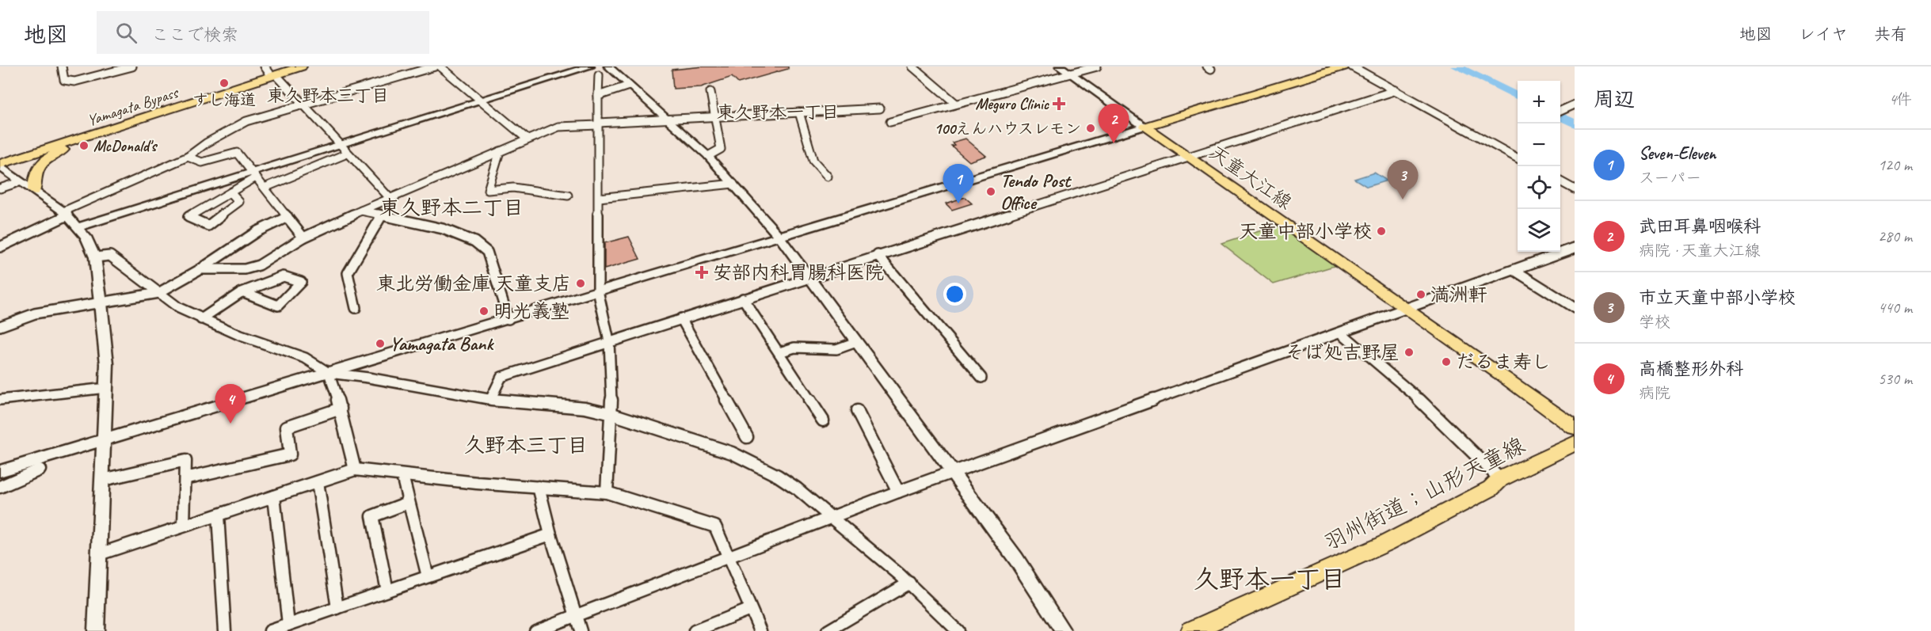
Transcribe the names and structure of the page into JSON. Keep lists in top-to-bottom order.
{
  "streets": {
    "main road": ["Yamagata Bypass", "天童大江線", "羽州街道；山形天童線"]
  },
  "districts": [
    "東久野本三丁目",
    "東久野本一丁目",
    "東久野本二丁目",
    "久野本三丁目",
    "久野本一丁目"
  ],
  "places": {
    "other": [
      "すし海道",
      "100えんハウスレモン",
      "McDonald's",
      "Tendo Post Office",
      "天童中部小学校",
      "東北労働金庫 天童支店",
      "満洲軒",
      "明光義塾",
      "Yamagata Bank",
      "そば処吉野屋",
      "だるま寿し"
    ],
    "health": ["Meguro Clinic", "安部内科胃腸科医院"]
  },
  "page": {
    "header": "地図",
    "search": "ここで検索",
    "nav": ["地図", "レイヤ", "共有"],
    "heading": ["周辺", "4件"],
    "map_buttons": ["+", "−"],
    "pins": [
      "2",
      "3",
      "1",
      "4"
    ],
    "list": [
      {
        "mark": "1",
        "name": "Seven-Eleven",
        "note": "スーパー",
        "value": "120 m"
      },
      {
        "mark": "2",
        "name": "武田耳鼻咽喉科",
        "note": "病院 · 天童大江線",
        "value": "280 m"
      },
      {
        "mark": "3",
        "name": "市立天童中部小学校",
        "note": "学校",
        "value": "440 m"
      },
      {
        "mark": "4",
        "name": "高橋整形外科",
        "note": "病院",
        "value": "530 m"
      }
    ]
  }
}
